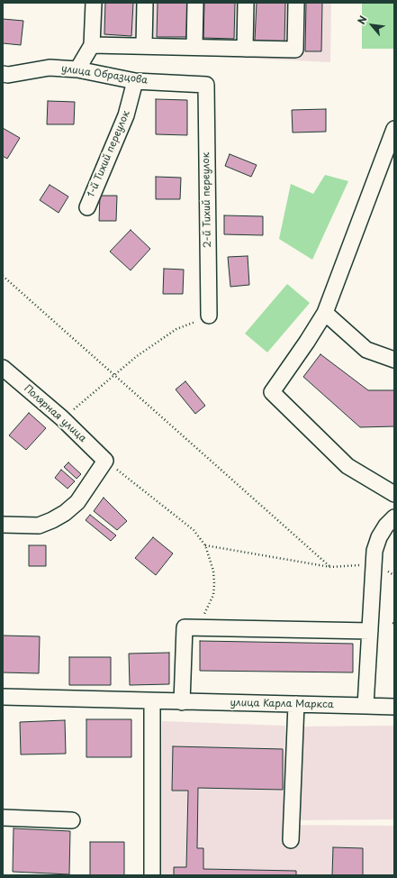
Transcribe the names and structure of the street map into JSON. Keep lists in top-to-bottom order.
{
  "streets": {
    "street": [
      "улица Образцова",
      "1-й Тихий переулок",
      "2-й Тихий переулок",
      "Полярная улица",
      "улица Карла Маркса"
    ]
  },
  "crossings": [
    ["улица Образцова", "1-й Тихий переулок"],
    ["улица Образцова", "2-й Тихий переулок"]
  ],
  "north": "top left"
}
